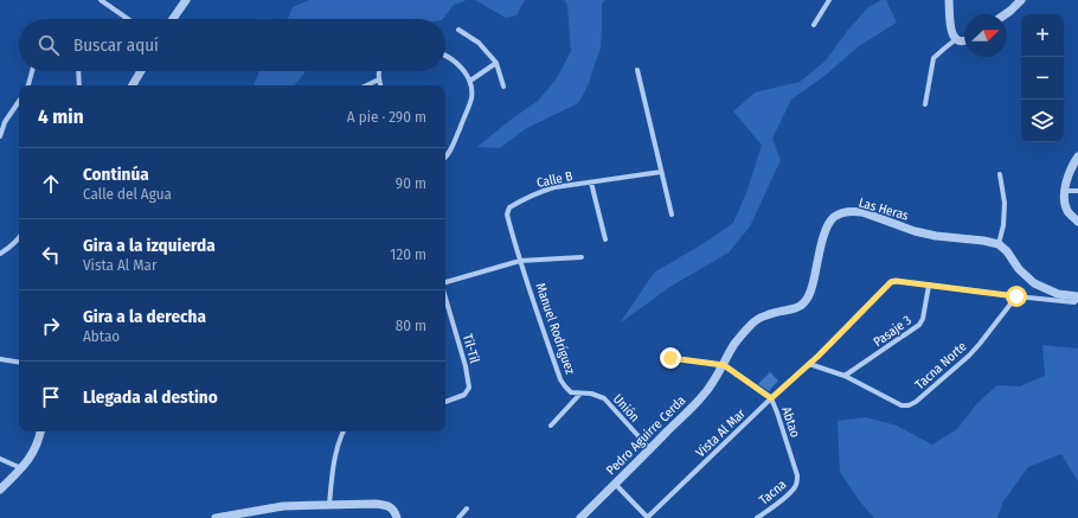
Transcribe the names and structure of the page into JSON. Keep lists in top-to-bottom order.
{
  "streets": {
    "street": [
      "Calle B",
      "Las Heras",
      "Manuel Rodríguez",
      "Pasaje 3",
      "Til-Til",
      "Tacna Norte",
      "Unión",
      "Abtao",
      "Vista Al Mar",
      "Pedro Aguirre Cerda",
      "Tacna"
    ]
  },
  "crossings": [
    ["Calle B", "Manuel Rodríguez"],
    ["Las Heras", "Abtao"],
    ["Las Heras", "Pedro Aguirre Cerda"],
    ["Manuel Rodríguez", "Unión"],
    ["Pasaje 3", "Tacna Norte"],
    ["Pasaje 3", "Vista Al Mar"],
    ["Tacna Norte", "Vista Al Mar"],
    ["Unión", "Pedro Aguirre Cerda"],
    ["Abtao", "Vista Al Mar"],
    ["Abtao", "Pedro Aguirre Cerda"],
    ["Abtao", "Tacna"]
  ],
  "north": "right",
  "page": {
    "map_buttons": ["+", "−"],
    "search": "Buscar aquí",
    "heading": ["4 min", "A pie · 290 m"],
    "list": [
      ["Continúa", "Calle del Agua", "90 m"],
      ["Gira a la izquierda", "Vista Al Mar", "120 m"],
      ["Gira a la derecha", "Abtao", "80 m"],
      "Llegada al destino"
    ]
  }
}
